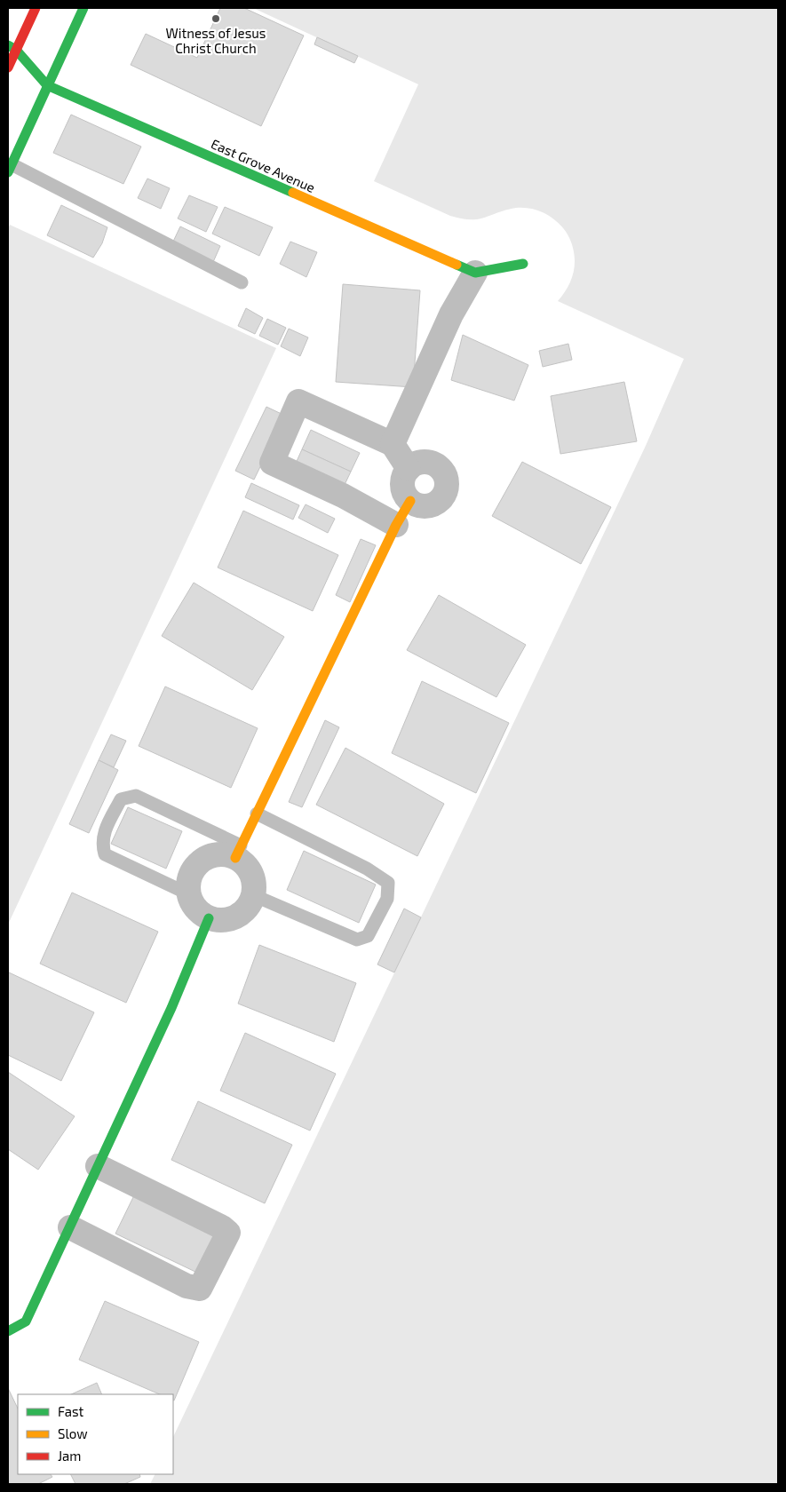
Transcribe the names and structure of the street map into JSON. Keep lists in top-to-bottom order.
{
  "streets": {
    "street": ["East Grove Avenue"]
  },
  "places": ["Witness of Jesus Christ Church"],
  "legend": ["Fast", "Slow", "Jam"]
}
